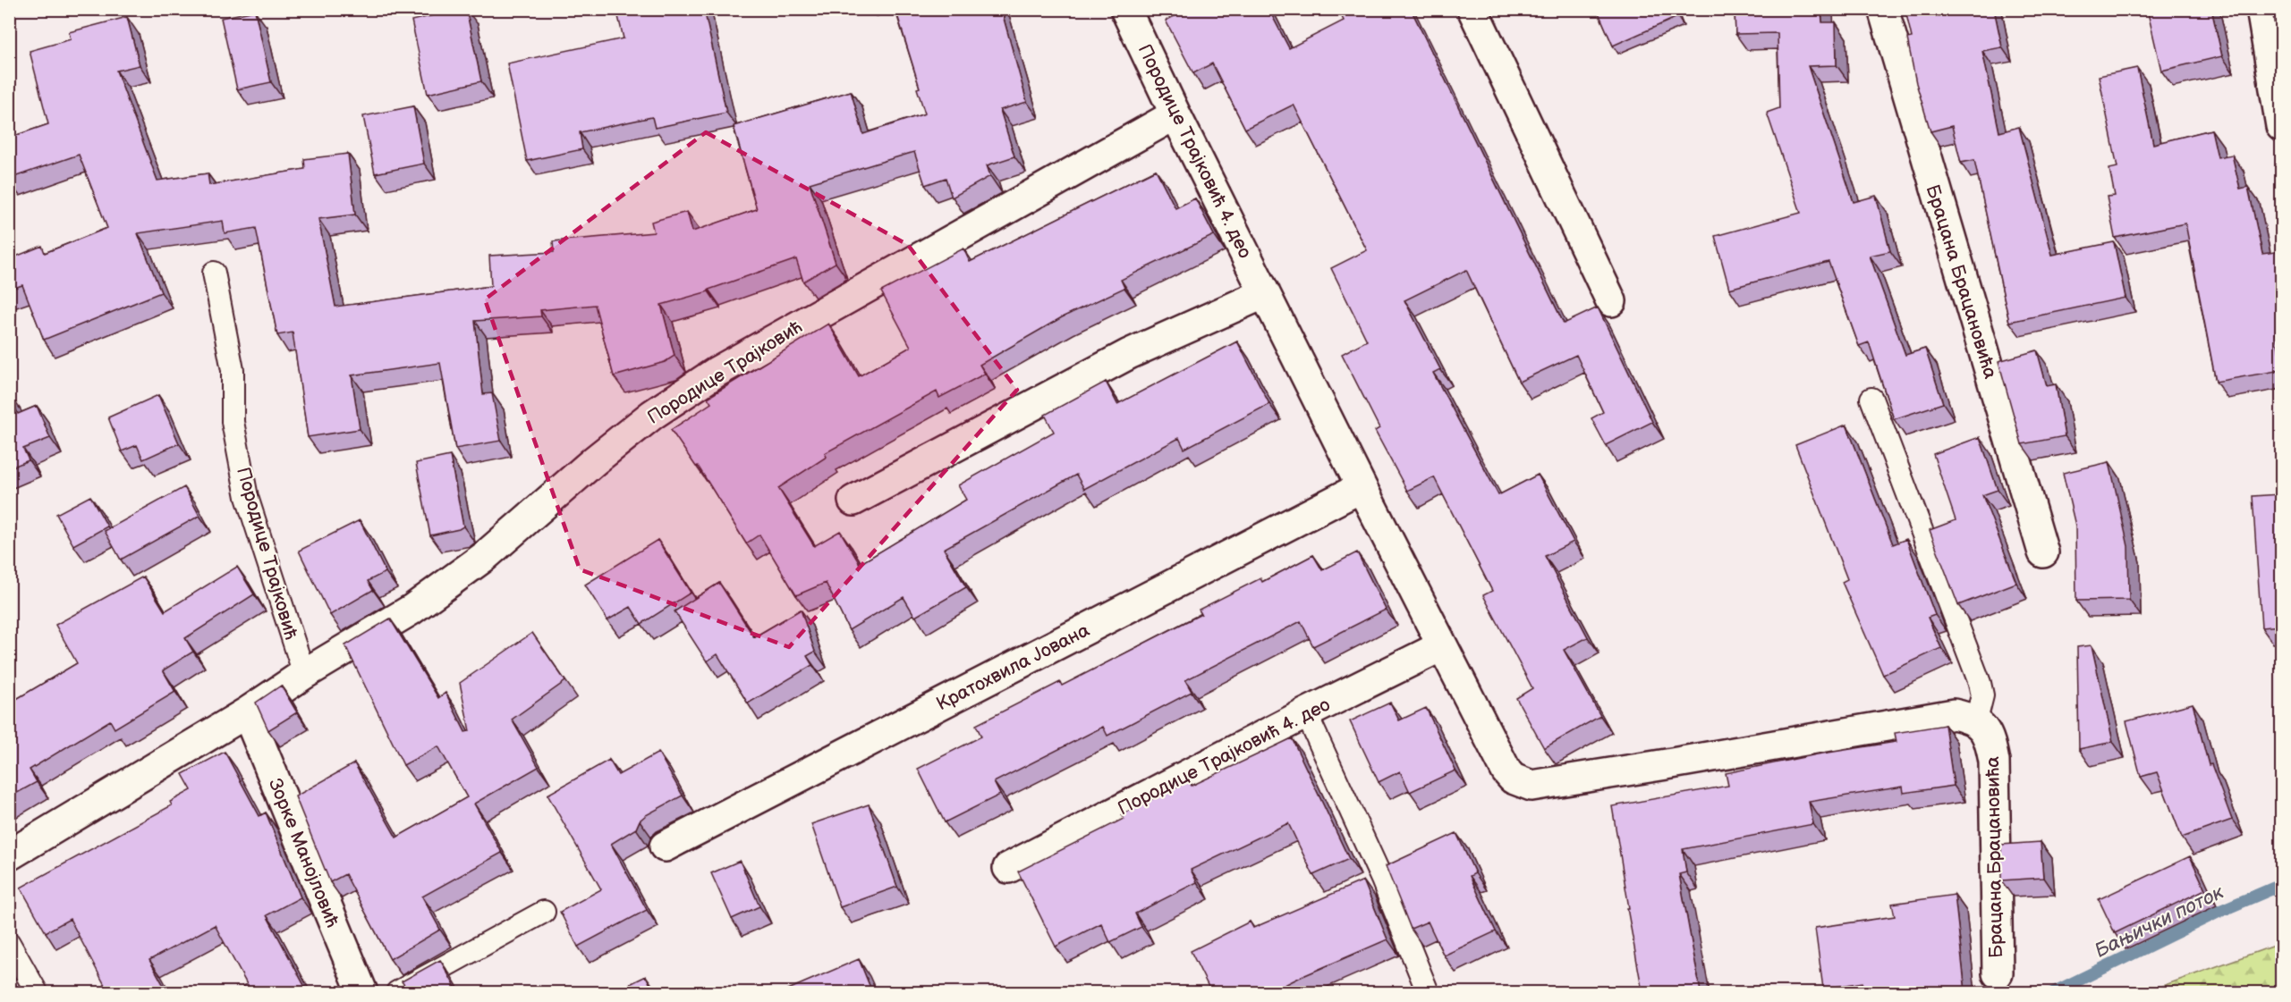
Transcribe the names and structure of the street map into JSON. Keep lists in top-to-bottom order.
{
  "streets": {
    "street": [
      "Породице Трајковић 4. део",
      "Брацана Брацановића",
      "Породице Трајковић",
      "Кратохвила Јована",
      "Зорке Манојловић"
    ]
  },
  "crossings": [
    ["Породице Трајковић 4. део", "Брацана Брацановића"],
    ["Породице Трајковић 4. део", "Породице Трајковић"],
    ["Породице Трајковић 4. део", "Кратохвила Јована"],
    ["Породице Трајковић", "Зорке Манојловић"]
  ],
  "water": ["Бањички поток"]
}
